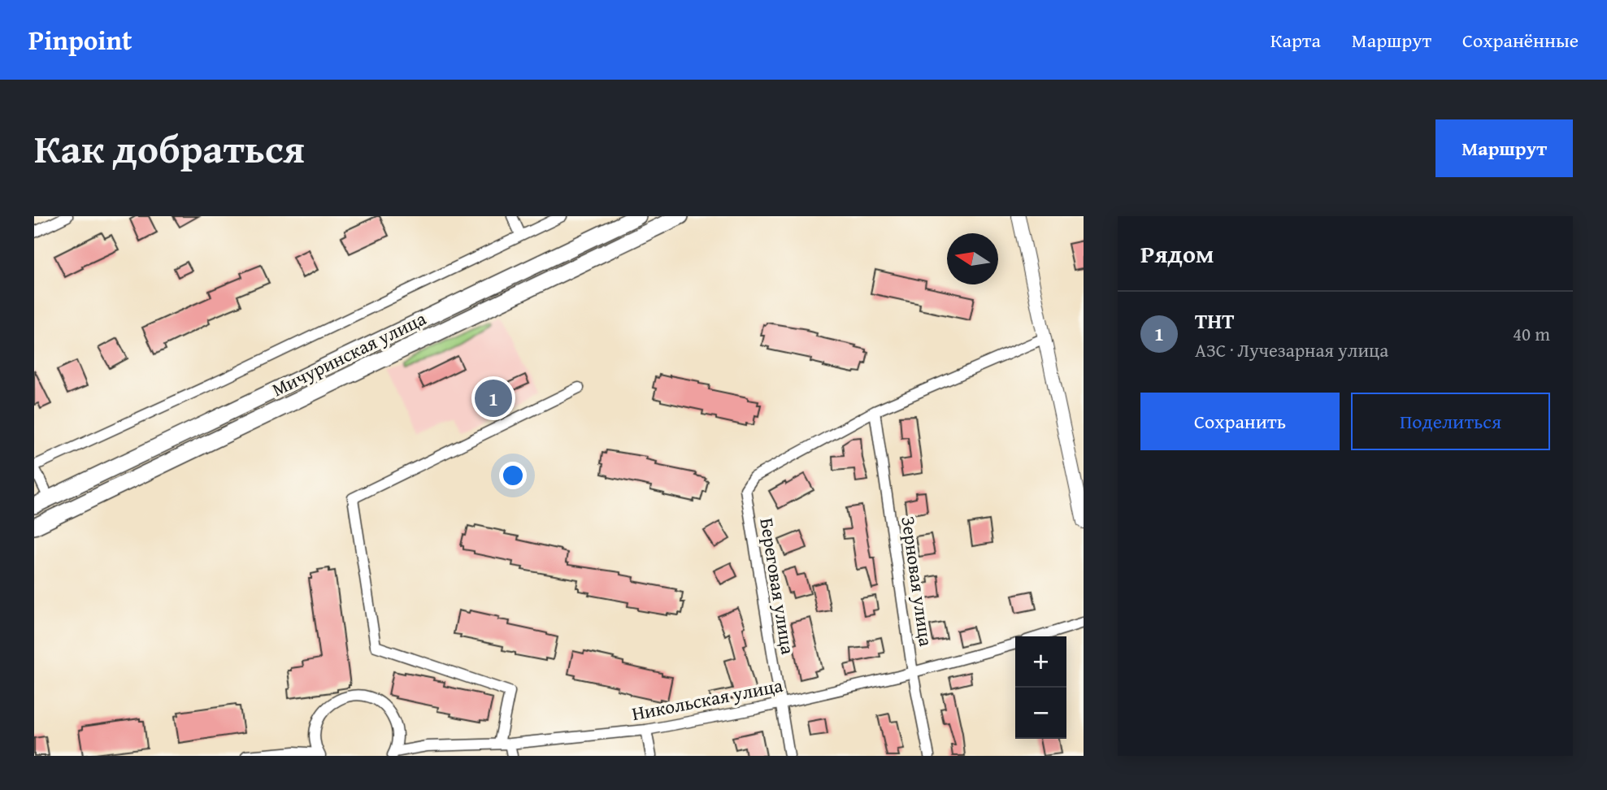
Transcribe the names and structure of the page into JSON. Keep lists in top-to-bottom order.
{
  "streets": {
    "main road": ["Мичуринская улица"],
    "street": ["Зерновая улица", "Береговая улица", "Никольская улица"]
  },
  "crossings": [
    ["Зерновая улица", "Береговая улица"],
    ["Зерновая улица", "Никольская улица"],
    ["Береговая улица", "Никольская улица"]
  ],
  "north": "left",
  "page": {
    "header": "Pinpoint",
    "nav": ["Карта", "Маршрут", "Сохранённые"],
    "title": "Как добраться",
    "buttons": [
      "Маршрут",
      ["Сохранить", "Поделиться"]
    ],
    "heading": "Рядом",
    "list": [
      {
        "mark": "1",
        "name": "ТНТ",
        "note": "АЗС · Лучезарная улица",
        "value": "40 m"
      }
    ],
    "pins": "1",
    "map_buttons": ["+", "−"]
  }
}
